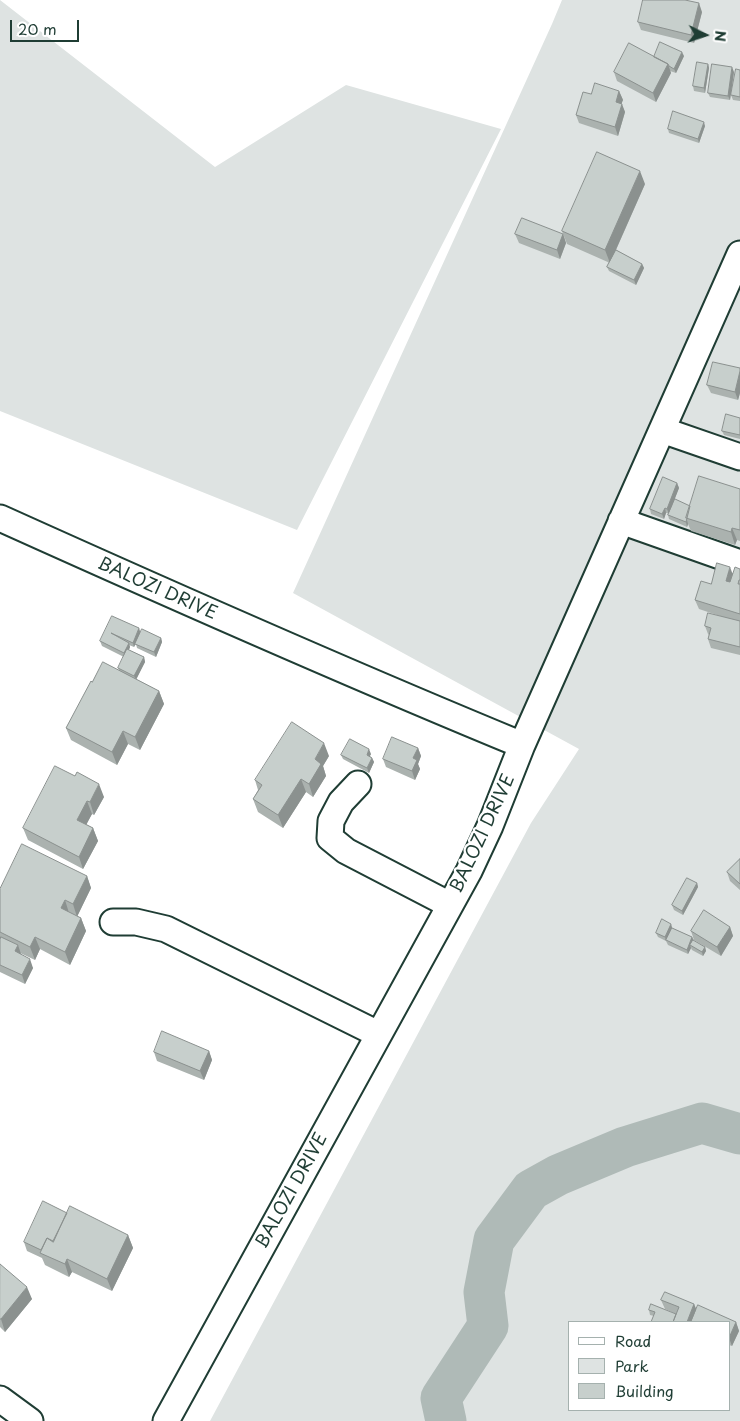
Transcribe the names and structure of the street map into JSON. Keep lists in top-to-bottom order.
{
  "streets": {
    "street": ["BALOZI DRIVE"]
  },
  "legend": ["Road", "Park", "Building"],
  "scale_bar": "20 m",
  "north": "right"
}
